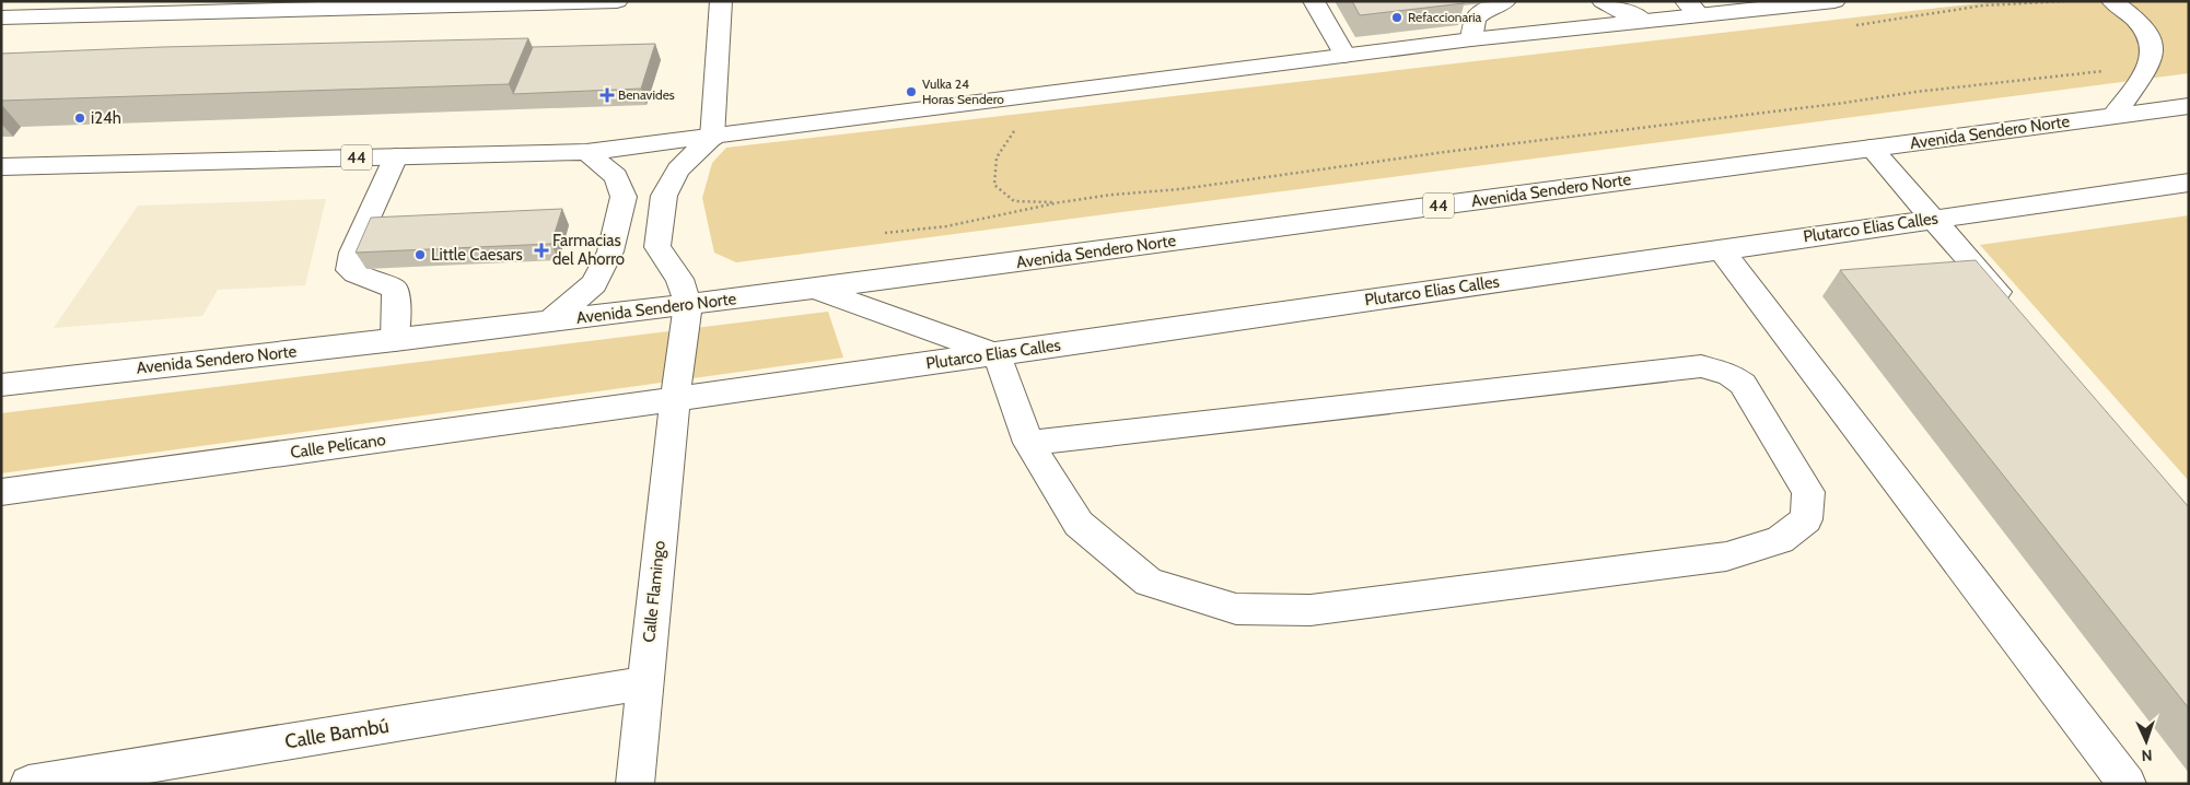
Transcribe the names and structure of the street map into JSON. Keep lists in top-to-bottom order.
{
  "streets": {
    "main road": [
      "Avenida Sendero Norte",
      "44",
      "Plutarco Elias Calles",
      "Calle Pelícano",
      "Calle Flamingo",
      "Calle Bambú"
    ]
  },
  "crossings": [
    ["Avenida Sendero Norte", "Calle Flamingo"],
    ["Plutarco Elias Calles", "Calle Pelícano"],
    ["Plutarco Elias Calles", "Calle Flamingo"],
    ["Calle Pelícano", "Calle Flamingo"],
    ["Calle Flamingo", "Calle Bambú"]
  ],
  "places": {
    "other": [
      "Refaccionaria",
      "Vulka 24 Horas Sendero",
      "i24h",
      "Little Caesars"
    ],
    "health": ["Benavides", "Farmacias del Ahorro"]
  },
  "north": "bottom"
}
